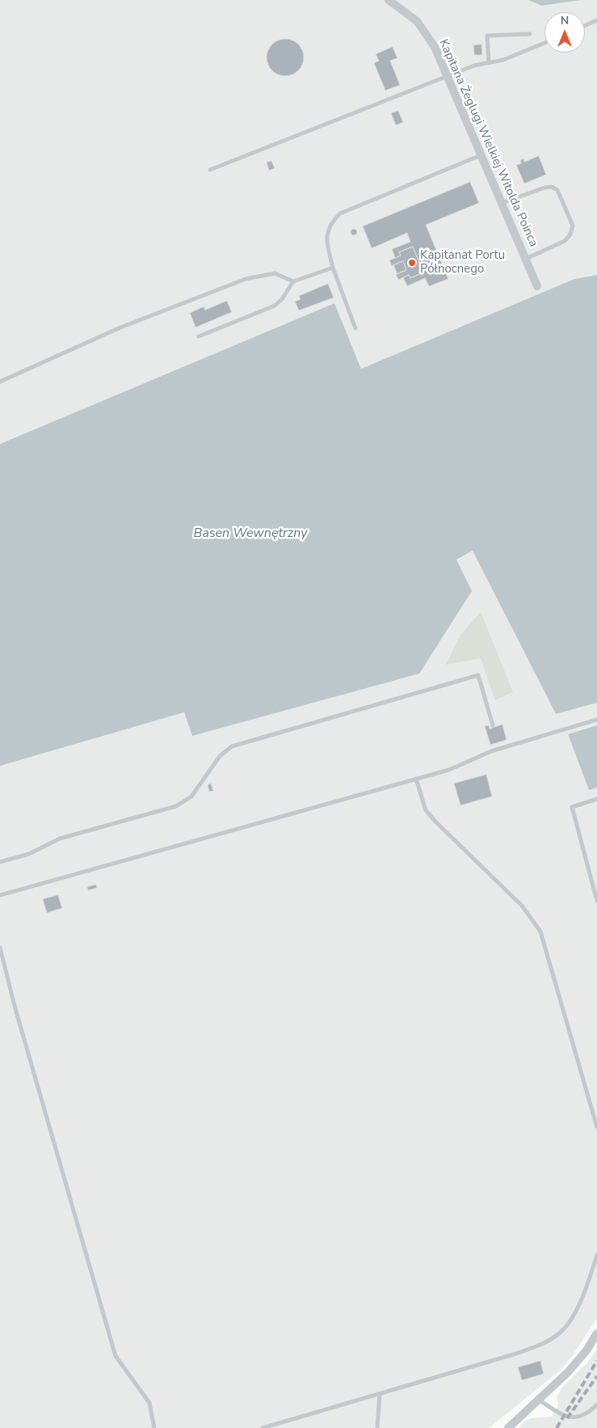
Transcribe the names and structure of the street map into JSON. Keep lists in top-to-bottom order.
{
  "streets": {
    "street": ["Kapitana Żeglugi Wielkiej Witolda Poinca"]
  },
  "water": ["Basen Wewnętrzny"],
  "places": ["Kapitanat Portu Północnego"],
  "north": "top"
}
